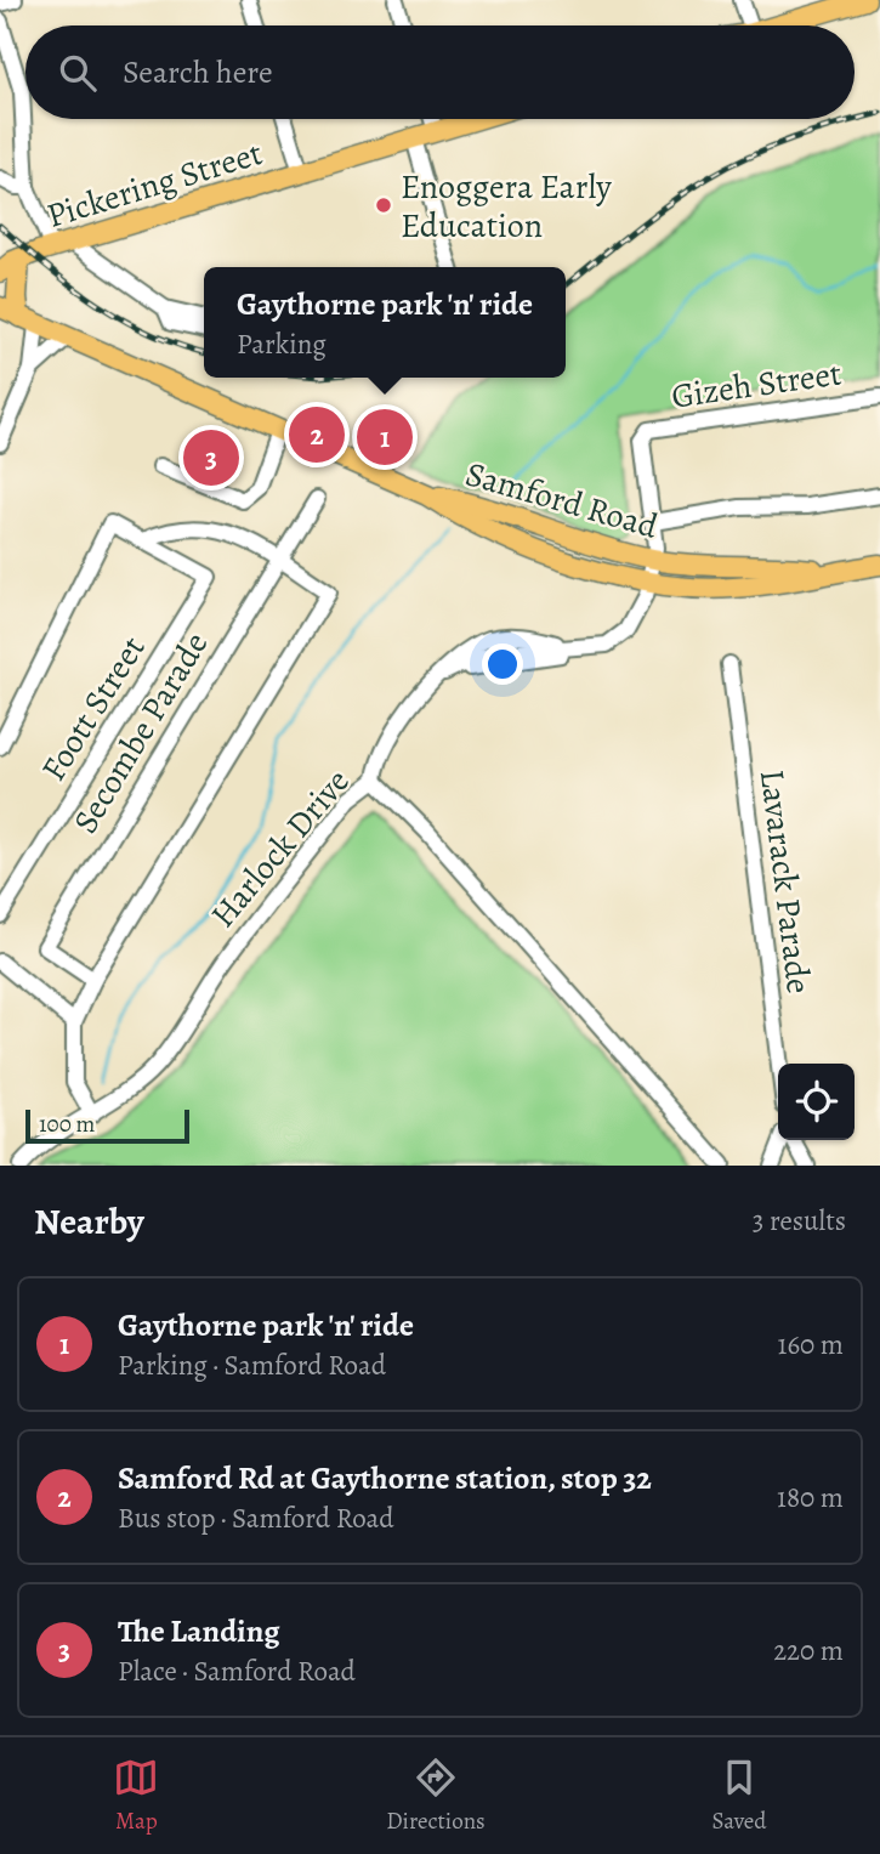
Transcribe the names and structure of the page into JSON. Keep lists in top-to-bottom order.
{
  "streets": {
    "main road": ["Pickering Street", "Samford Road"],
    "street": [
      "Gizeh Street",
      "Foott Street",
      "Secombe Parade",
      "Harlock Drive",
      "Lavarack Parade"
    ]
  },
  "places": ["Enoggera Early Education"],
  "scale_bar": "100 m",
  "page": {
    "search": "Search here",
    "popup": ["Gaythorne park 'n' ride", "Parking"],
    "pins": ["2", "1", "3"],
    "scale": "100 m",
    "heading": ["Nearby", "3 results"],
    "list": [
      {
        "mark": "1",
        "name": "Gaythorne park 'n' ride",
        "note": "Parking · Samford Road",
        "value": "160 m"
      },
      {
        "mark": "2",
        "name": "Samford Rd at Gaythorne station, stop 32",
        "note": "Bus stop · Samford Road",
        "value": "180 m"
      },
      {
        "mark": "3",
        "name": "The Landing",
        "note": "Place · Samford Road",
        "value": "220 m"
      }
    ],
    "nav": ["Map", "Directions", "Saved"]
  }
}
